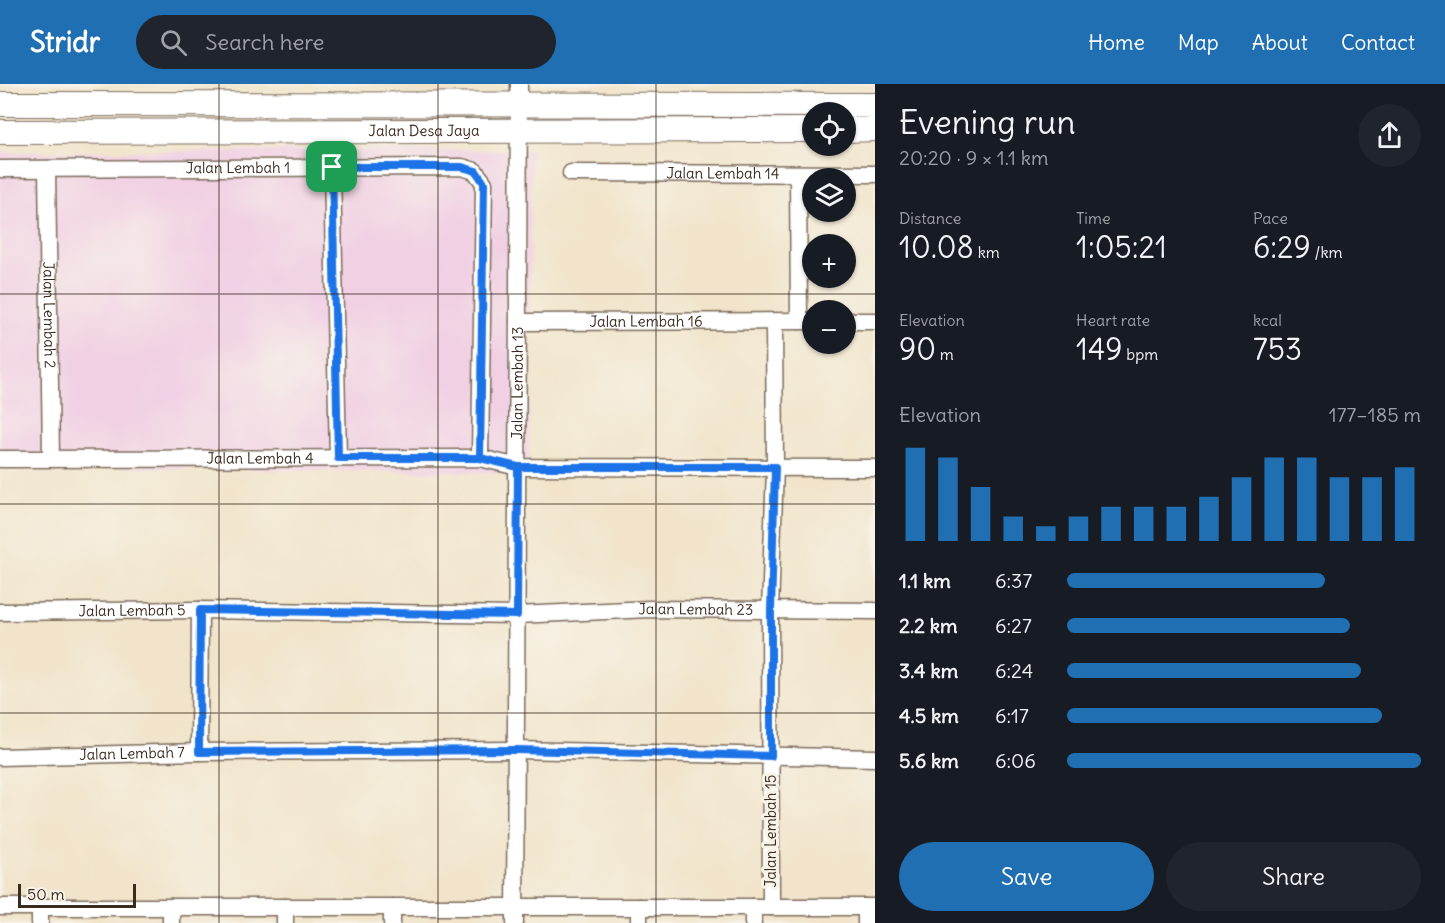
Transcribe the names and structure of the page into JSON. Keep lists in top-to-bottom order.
{
  "streets": {
    "main road": ["Jalan Desa Jaya"],
    "street": [
      "Jalan Lembah 1",
      "Jalan Lembah 14",
      "Jalan Lembah 2",
      "Jalan Lembah 16",
      "Jalan Lembah 13",
      "Jalan Lembah 4",
      "Jalan Lembah 23",
      "Jalan Lembah 5",
      "Jalan Lembah 7",
      "Jalan Lembah 15"
    ]
  },
  "crossings": [
    ["Jalan Desa Jaya", "Jalan Lembah 13"],
    ["Jalan Lembah 1", "Jalan Lembah 2"],
    ["Jalan Lembah 1", "Jalan Lembah 4"],
    ["Jalan Lembah 2", "Jalan Lembah 4"],
    ["Jalan Lembah 16", "Jalan Lembah 13"],
    ["Jalan Lembah 16", "Jalan Lembah 15"],
    ["Jalan Lembah 13", "Jalan Lembah 4"],
    ["Jalan Lembah 13", "Jalan Lembah 23"],
    ["Jalan Lembah 13", "Jalan Lembah 5"],
    ["Jalan Lembah 13", "Jalan Lembah 7"],
    ["Jalan Lembah 4", "Jalan Lembah 15"],
    ["Jalan Lembah 23", "Jalan Lembah 5"],
    ["Jalan Lembah 23", "Jalan Lembah 15"],
    ["Jalan Lembah 7", "Jalan Lembah 15"]
  ],
  "scale_bar": "50 m",
  "page": {
    "header": "Stridr",
    "search": "Search here",
    "nav": [
      "Home",
      "Map",
      "About",
      "Contact"
    ],
    "heading": ["Evening run", "20:20 · 9 × 1.1 km"],
    "map_buttons": ["+", "−"],
    "stats": [
      ["Distance", "10.08 km"],
      ["Time", "1:05:21"],
      ["Pace", "6:29 /km"],
      ["Elevation", "90 m"],
      ["Heart rate", "149 bpm"],
      ["kcal", "753"]
    ],
    "chart": ["Elevation", "177–185 m"],
    "list": [
      {
        "name": "1.1 km",
        "note": "6:37"
      },
      {
        "name": "2.2 km",
        "note": "6:27"
      },
      {
        "name": "3.4 km",
        "note": "6:24"
      },
      {
        "name": "4.5 km",
        "note": "6:17"
      },
      {
        "name": "5.6 km",
        "note": "6:06"
      }
    ],
    "buttons": ["Save", "Share"],
    "scale": "50 m"
  }
}
